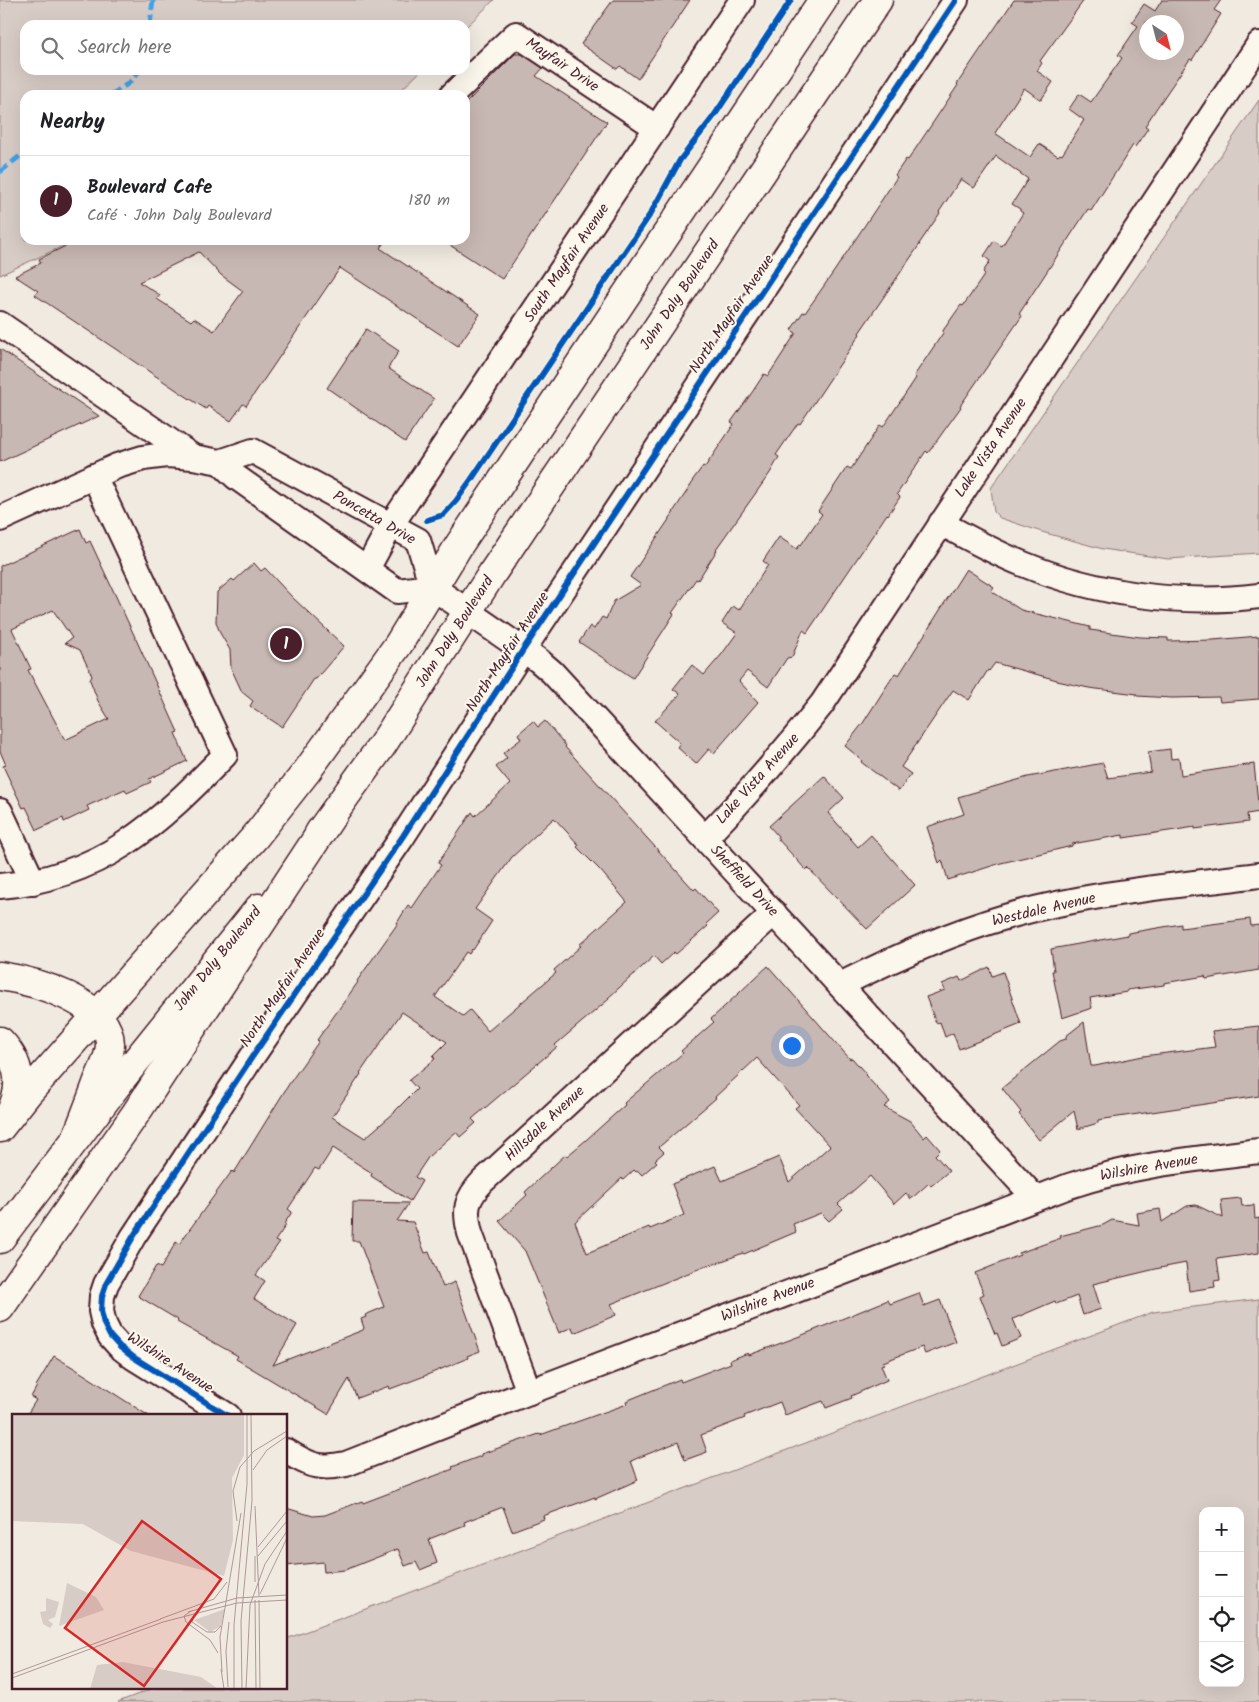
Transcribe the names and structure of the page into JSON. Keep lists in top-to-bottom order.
{
  "streets": {
    "main road": ["John Daly Boulevard"],
    "street": [
      "Mayfair Drive",
      "South Mayfair Avenue",
      "North Mayfair Avenue",
      "Lake Vista Avenue",
      "Poncetta Drive",
      "Sheffield Drive",
      "Westdale Avenue",
      "Hillsdale Avenue",
      "Wilshire Avenue"
    ]
  },
  "crossings": [
    ["Mayfair Drive", "South Mayfair Avenue"],
    ["South Mayfair Avenue", "Poncetta Drive"],
    ["John Daly Boulevard", "Sheffield Drive"],
    ["North Mayfair Avenue", "Sheffield Drive"],
    ["North Mayfair Avenue", "Wilshire Avenue"],
    ["Lake Vista Avenue", "Sheffield Drive"],
    ["Poncetta Drive", "Sheffield Drive"],
    ["Sheffield Drive", "Westdale Avenue"],
    ["Sheffield Drive", "Hillsdale Avenue"],
    ["Sheffield Drive", "Wilshire Avenue"],
    ["Hillsdale Avenue", "Wilshire Avenue"]
  ],
  "north": "bottom right",
  "page": {
    "search": "Search here",
    "heading": "Nearby",
    "list": [
      {
        "mark": "1",
        "name": "Boulevard Cafe",
        "note": "Café · John Daly Boulevard",
        "value": "180 m"
      }
    ],
    "pins": "1",
    "map_buttons": ["+", "−"]
  }
}
